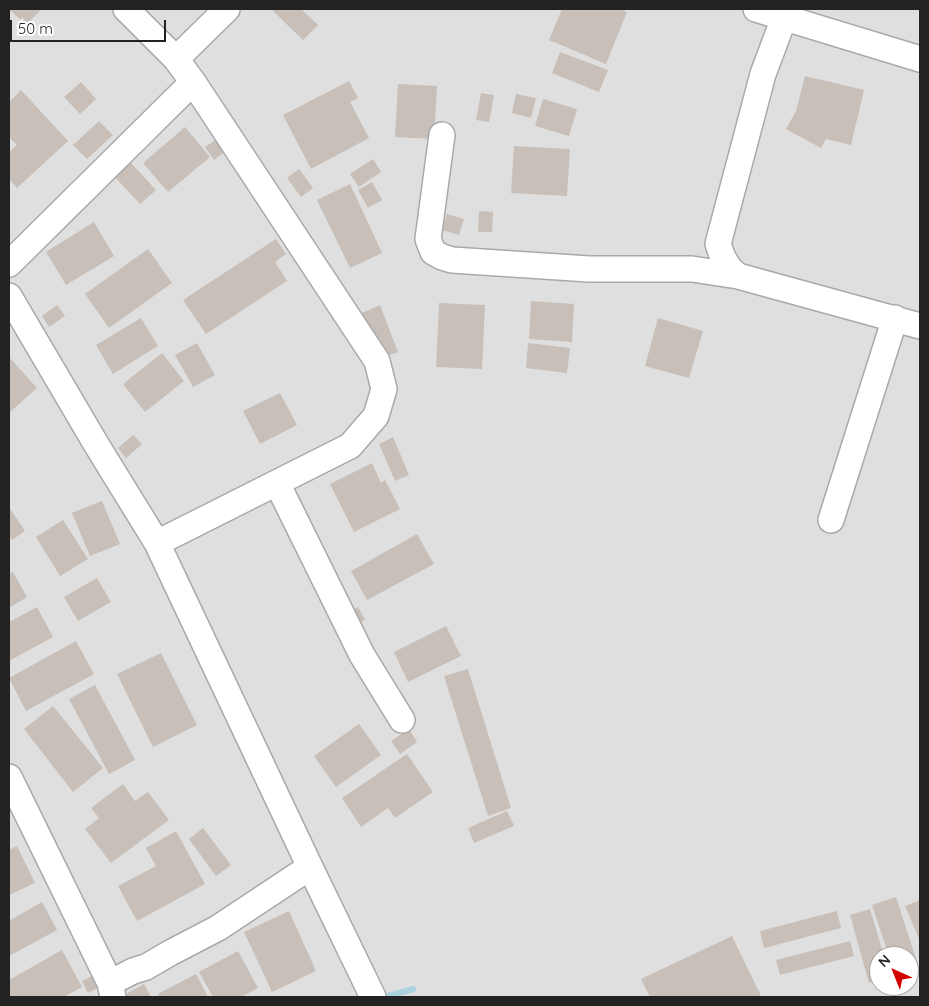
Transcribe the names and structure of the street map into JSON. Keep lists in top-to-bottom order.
{
  "scale_bar": "50 m",
  "north": "top left"
}
